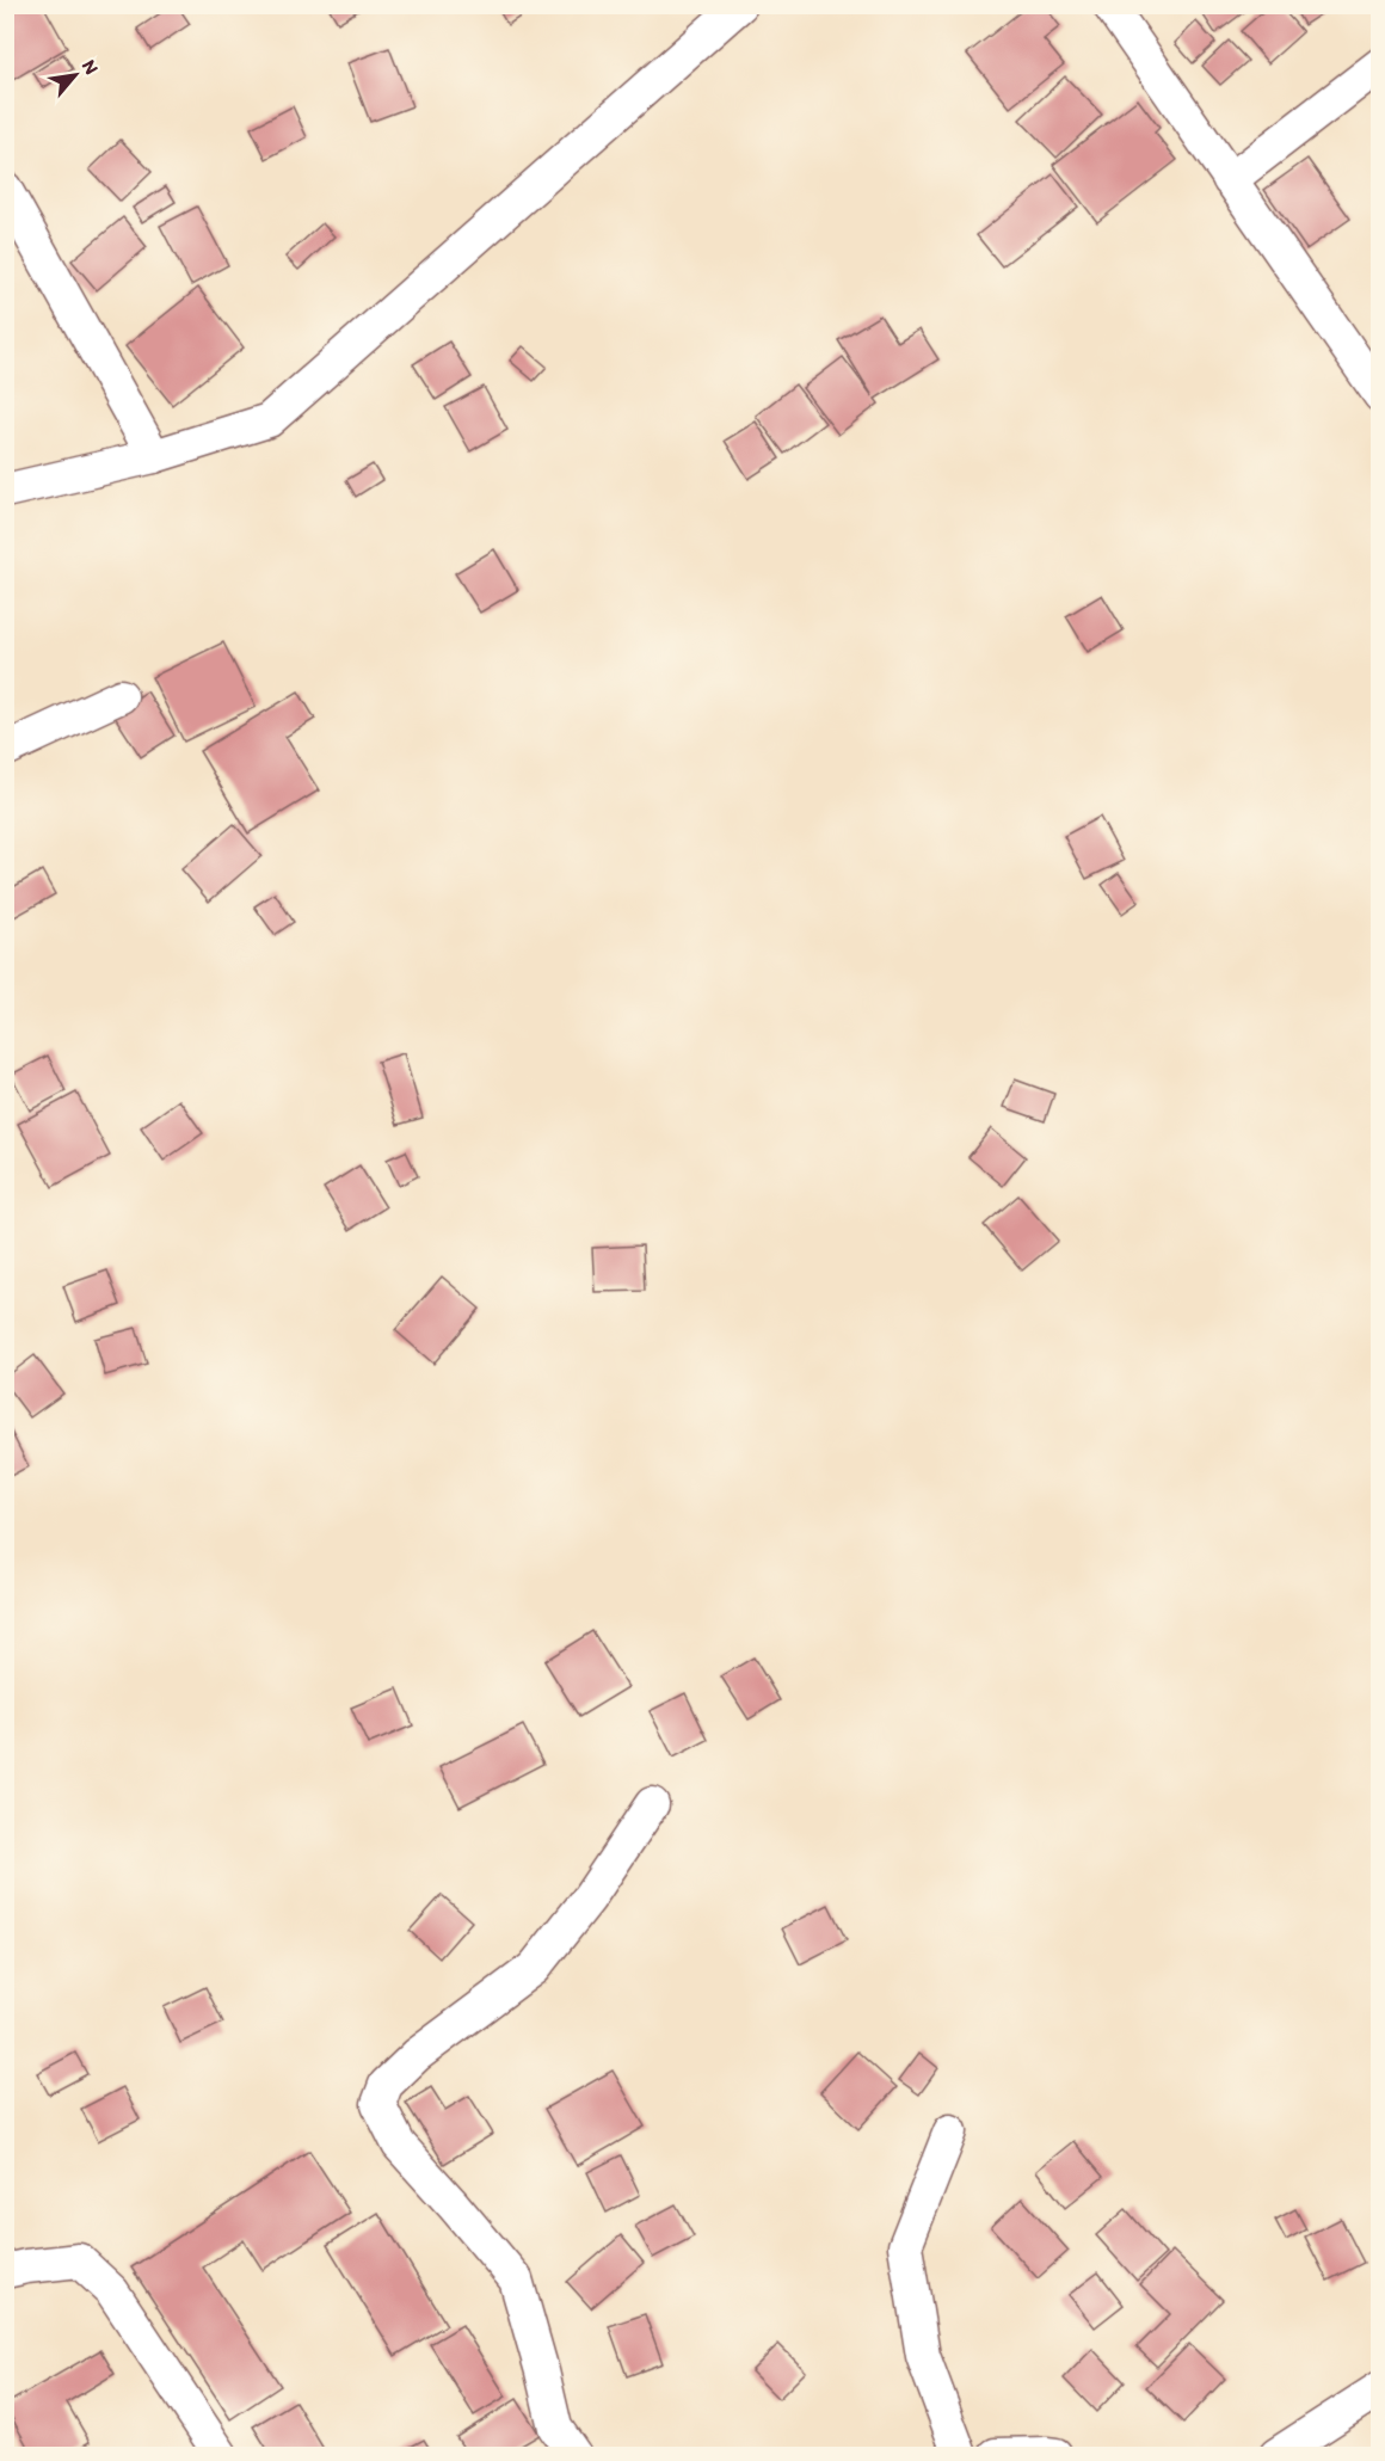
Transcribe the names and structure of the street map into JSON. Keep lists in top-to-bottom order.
{
  "north": "top right"
}
